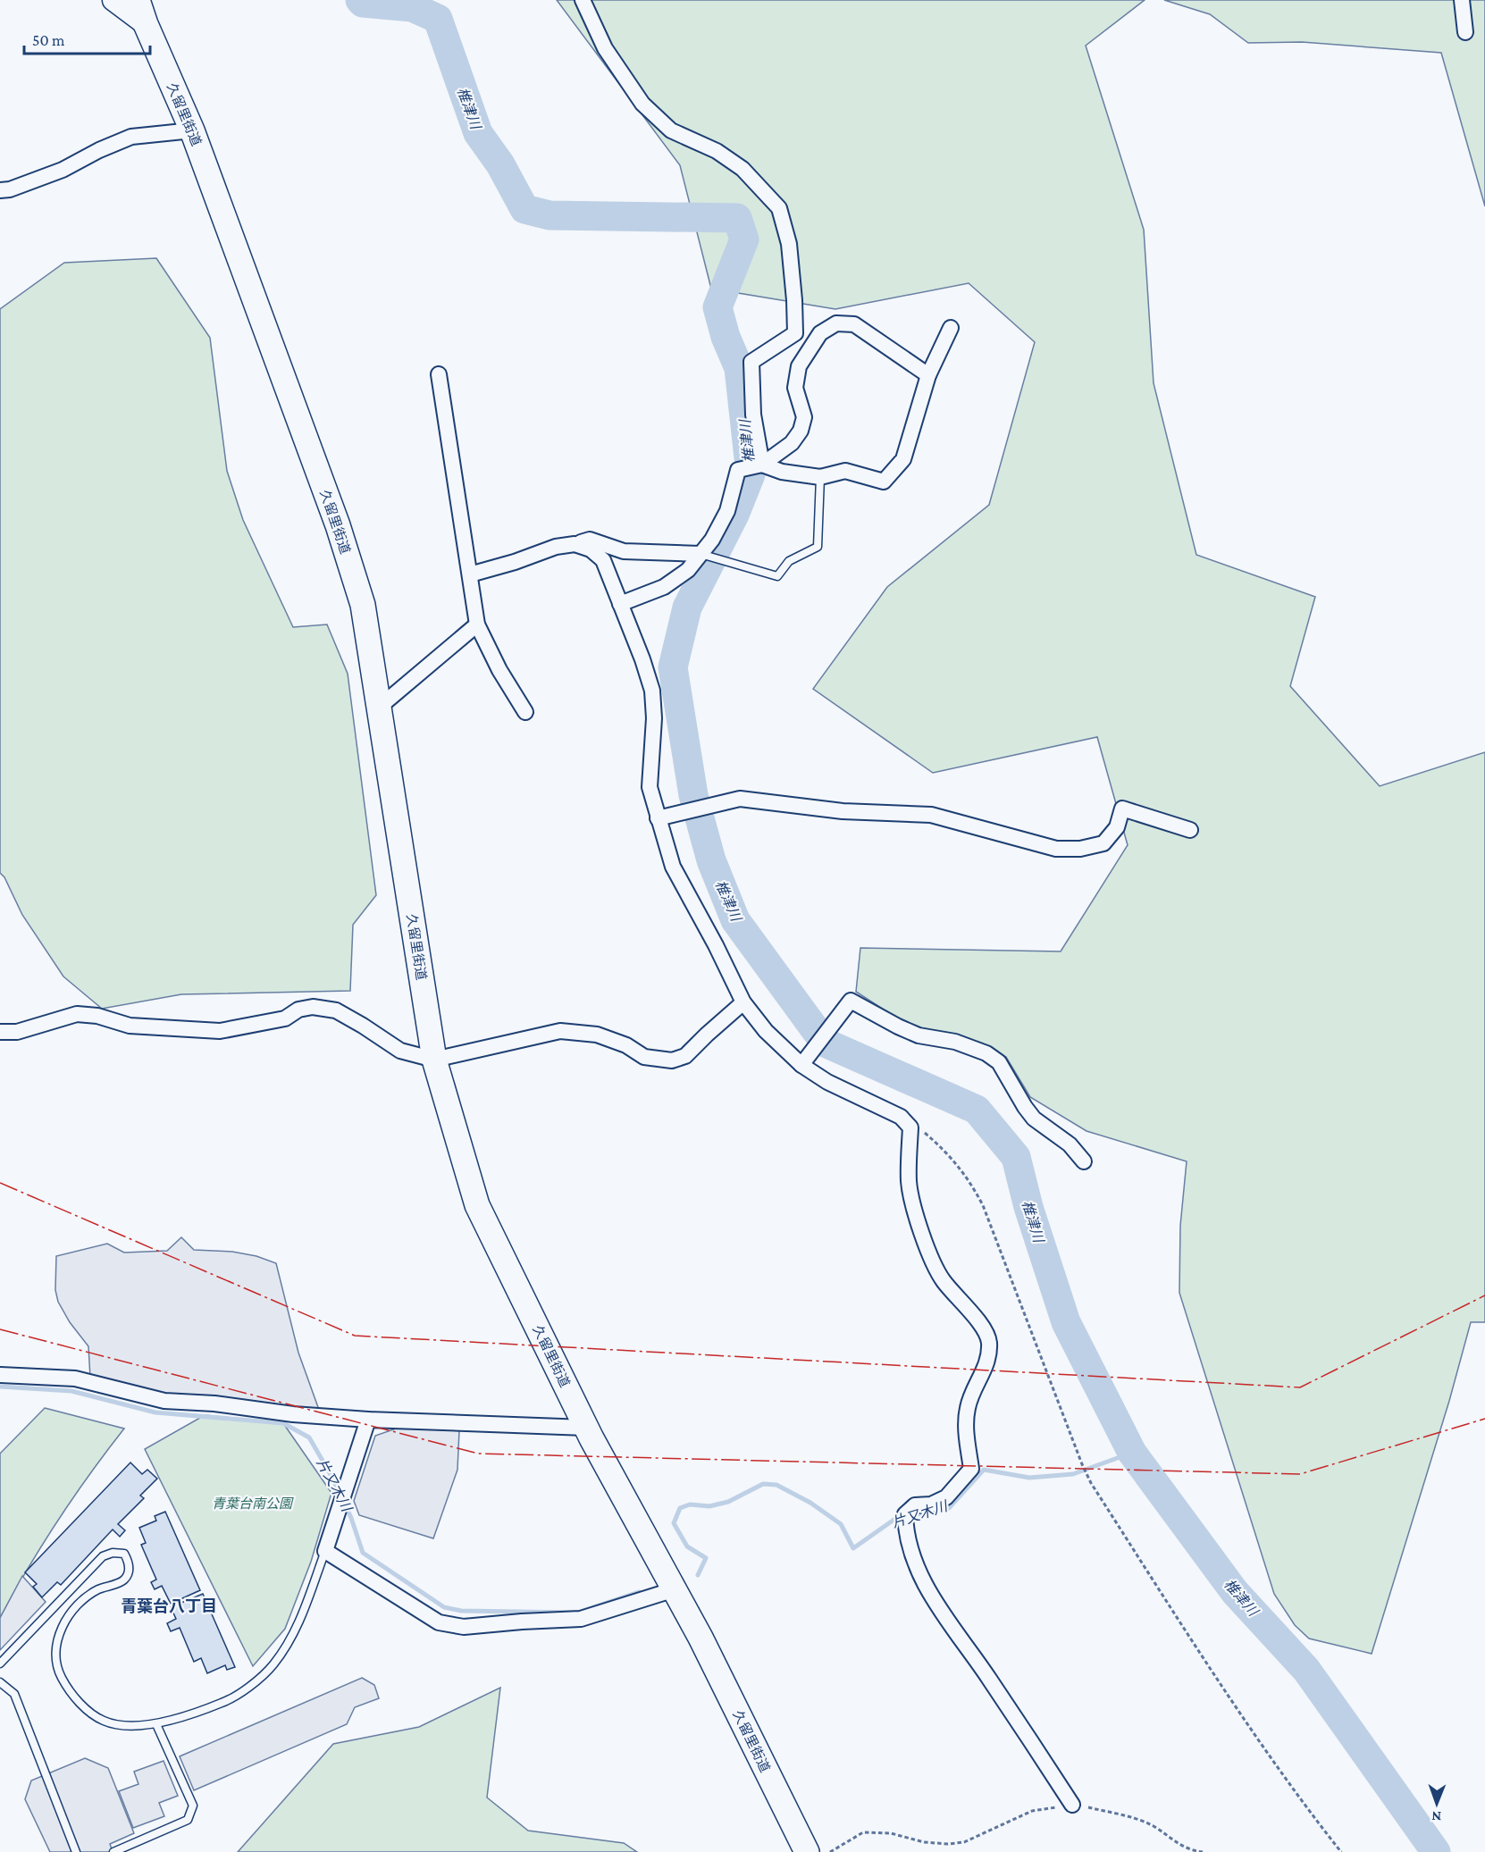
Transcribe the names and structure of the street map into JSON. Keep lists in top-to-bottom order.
{
  "streets": {
    "main road": ["久留里街道"]
  },
  "districts": ["青葉台八丁目"],
  "water": ["椎津川", "片又木川"],
  "parks": ["青葉台南公園"],
  "scale_bar": "50 m",
  "north": "bottom"
}
